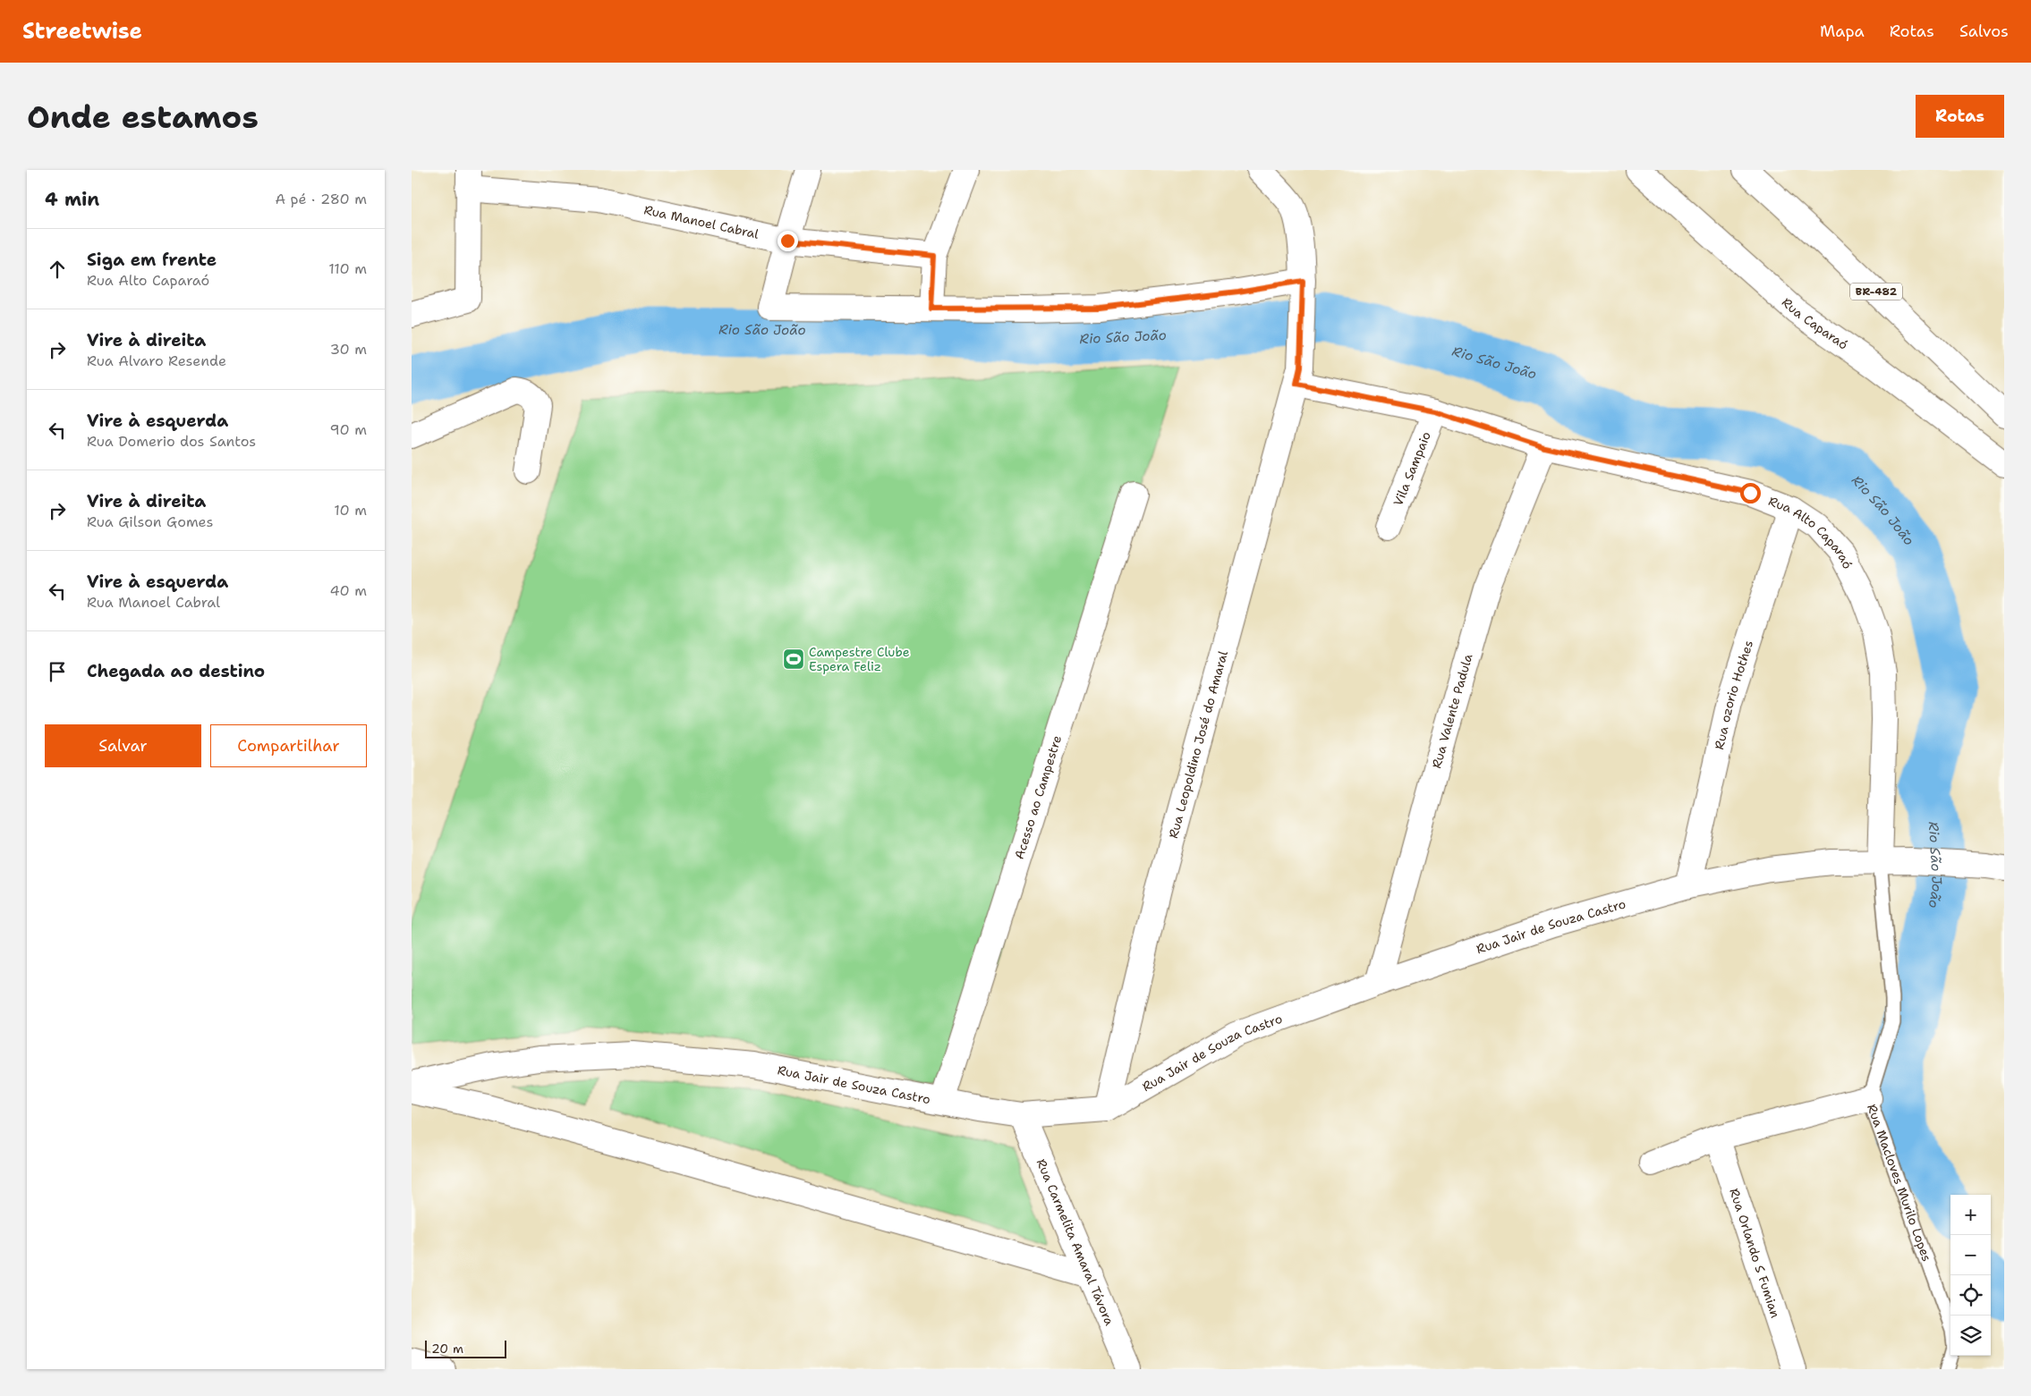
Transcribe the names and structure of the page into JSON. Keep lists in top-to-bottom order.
{
  "streets": {
    "main road": [
      "Rua Manoel Cabral",
      "BR-482",
      "Rua Caparaó",
      "Vila Sampaio",
      "Rua Alto Caparaó",
      "Rua ozorio Hothes",
      "Rua Valente Padula",
      "Rua Leopoldino José do Amaral",
      "Acesso ao Campestre",
      "Rua Jair de Souza Castro",
      "Rua Carmelita Amaral Távora",
      "Rua Orlando S Fumian"
    ],
    "lane": ["Rua Macloves Murilo Lopes"]
  },
  "crossings": [
    ["Vila Sampaio", "Rua Alto Caparaó"],
    ["Rua Alto Caparaó", "Rua ozorio Hothes"],
    ["Rua Alto Caparaó", "Rua Valente Padula"],
    ["Rua Alto Caparaó", "Rua Leopoldino José do Amaral"],
    ["Rua Alto Caparaó", "Rua Jair de Souza Castro"],
    ["Rua Alto Caparaó", "Rua Macloves Murilo Lopes"],
    ["Rua ozorio Hothes", "Rua Jair de Souza Castro"],
    ["Rua Valente Padula", "Rua Jair de Souza Castro"],
    ["Rua Leopoldino José do Amaral", "Rua Jair de Souza Castro"],
    ["Acesso ao Campestre", "Rua Jair de Souza Castro"],
    ["Rua Jair de Souza Castro", "Rua Macloves Murilo Lopes"],
    ["Rua Jair de Souza Castro", "Rua Carmelita Amaral Távora"]
  ],
  "water": ["Rio São João"],
  "places": {
    "sports": ["Campestre Clube Espera Feliz"]
  },
  "scale_bar": "20 m",
  "page": {
    "header": "Streetwise",
    "nav": ["Mapa", "Rotas", "Salvos"],
    "buttons": [
      "Rotas",
      ["Salvar", "Compartilhar"]
    ],
    "title": "Onde estamos",
    "heading": ["4 min", "A pé · 280 m"],
    "list": [
      ["Siga em frente", "Rua Alto Caparaó", "110 m"],
      ["Vire à direita", "Rua Alvaro Resende", "30 m"],
      ["Vire à esquerda", "Rua Domerio dos Santos", "90 m"],
      ["Vire à direita", "Rua Gilson Gomes", "10 m"],
      ["Vire à esquerda", "Rua Manoel Cabral", "40 m"],
      "Chegada ao destino"
    ],
    "map_buttons": ["+", "−"],
    "scale": "20 m"
  }
}
